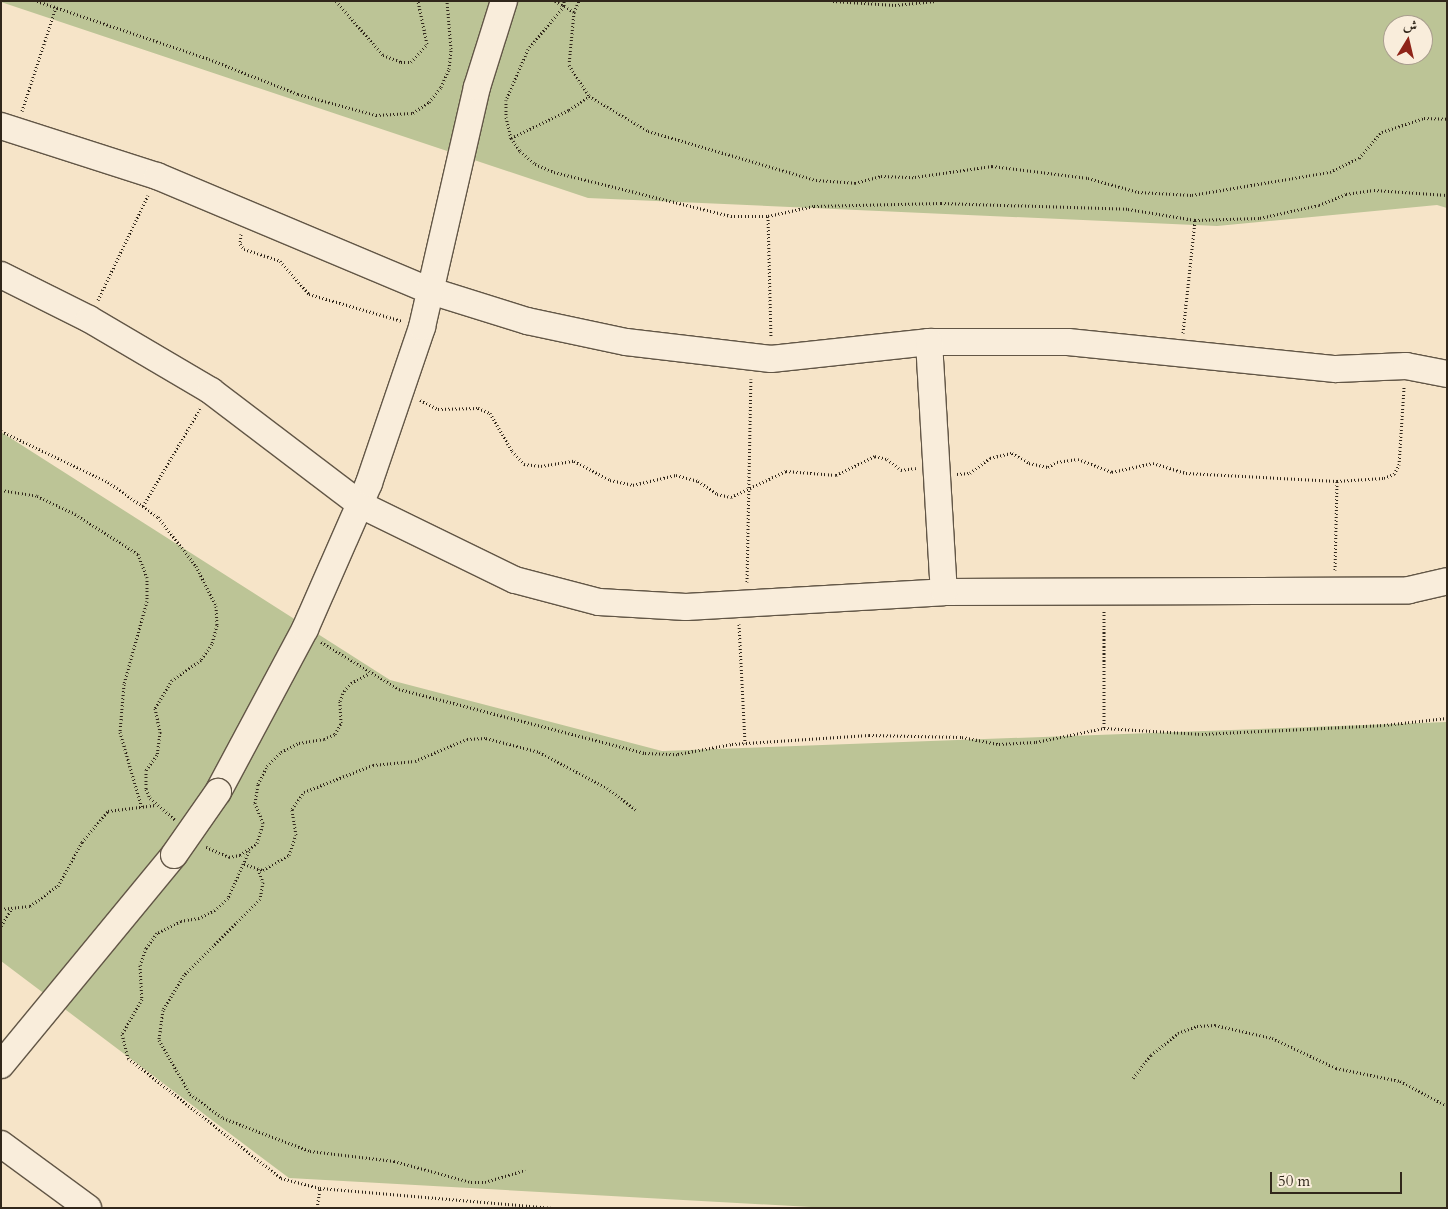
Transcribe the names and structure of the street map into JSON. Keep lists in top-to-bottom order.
{
  "scale_bar": "50 m",
  "north": "top"
}
